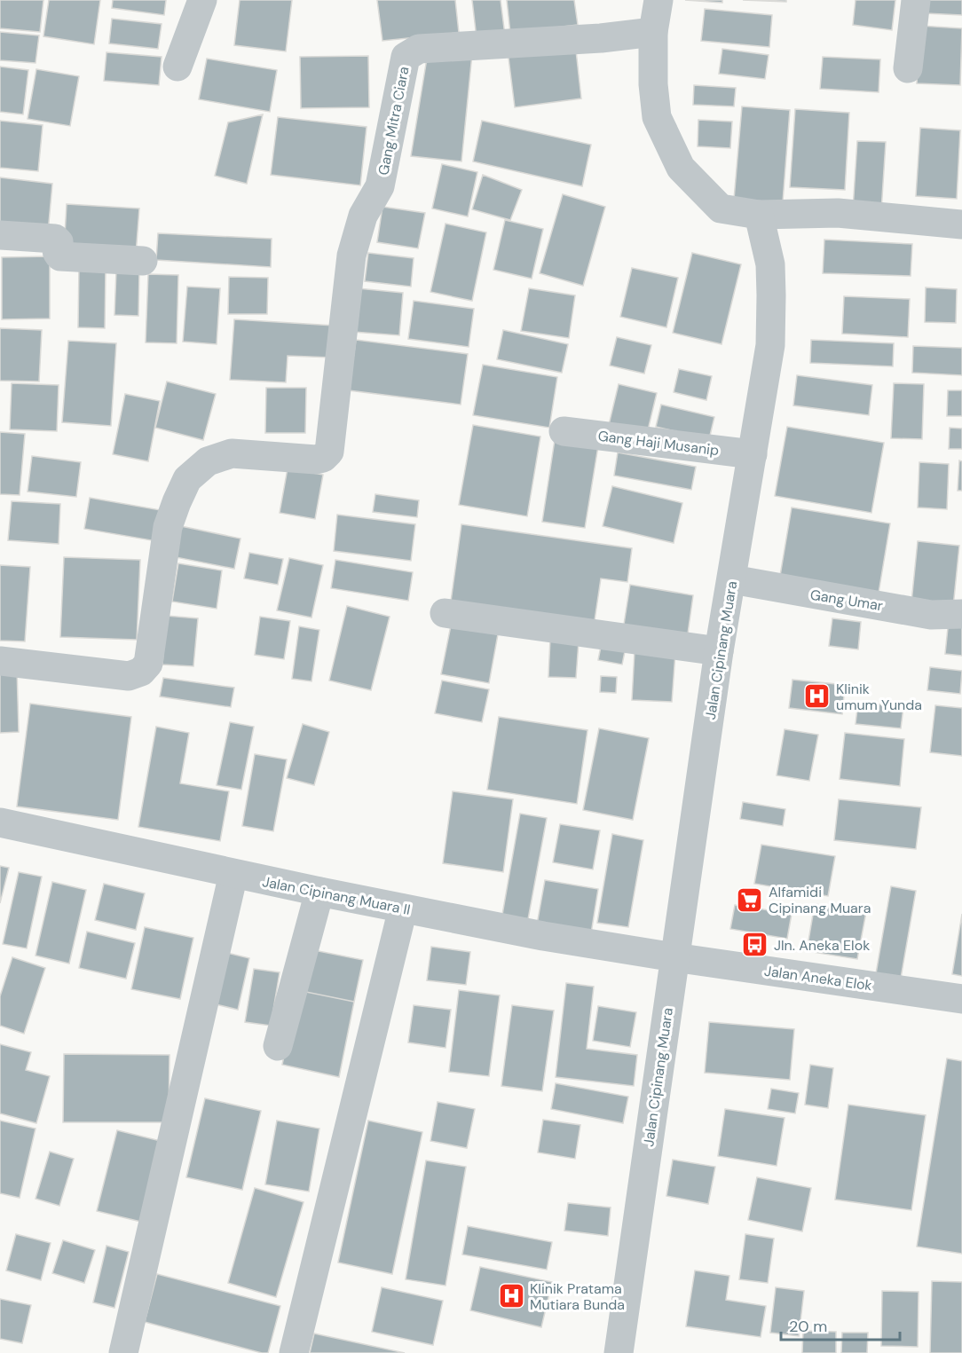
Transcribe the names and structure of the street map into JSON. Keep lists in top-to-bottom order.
{
  "streets": {
    "street": [
      "Gang Mitra Ciara",
      "Gang Haji Musanip",
      "Gang Umar",
      "Jalan Cipinang Muara",
      "Jalan Cipinang Muara II",
      "Jalan Aneka Elok"
    ]
  },
  "crossings": [
    ["Gang Haji Musanip", "Jalan Cipinang Muara"],
    ["Gang Umar", "Jalan Cipinang Muara"],
    ["Jalan Cipinang Muara", "Jalan Cipinang Muara II"],
    ["Jalan Cipinang Muara", "Jalan Aneka Elok"],
    ["Jalan Cipinang Muara II", "Jalan Aneka Elok"]
  ],
  "places": {
    "hospital": ["Klinik umum Yunda", "Klinik Pratama Mutiara Bunda"],
    "supermarket": ["Alfamidi Cipinang Muara"],
    "bus stop": ["Jln. Aneka Elok"]
  },
  "scale_bar": "20 m"
}
